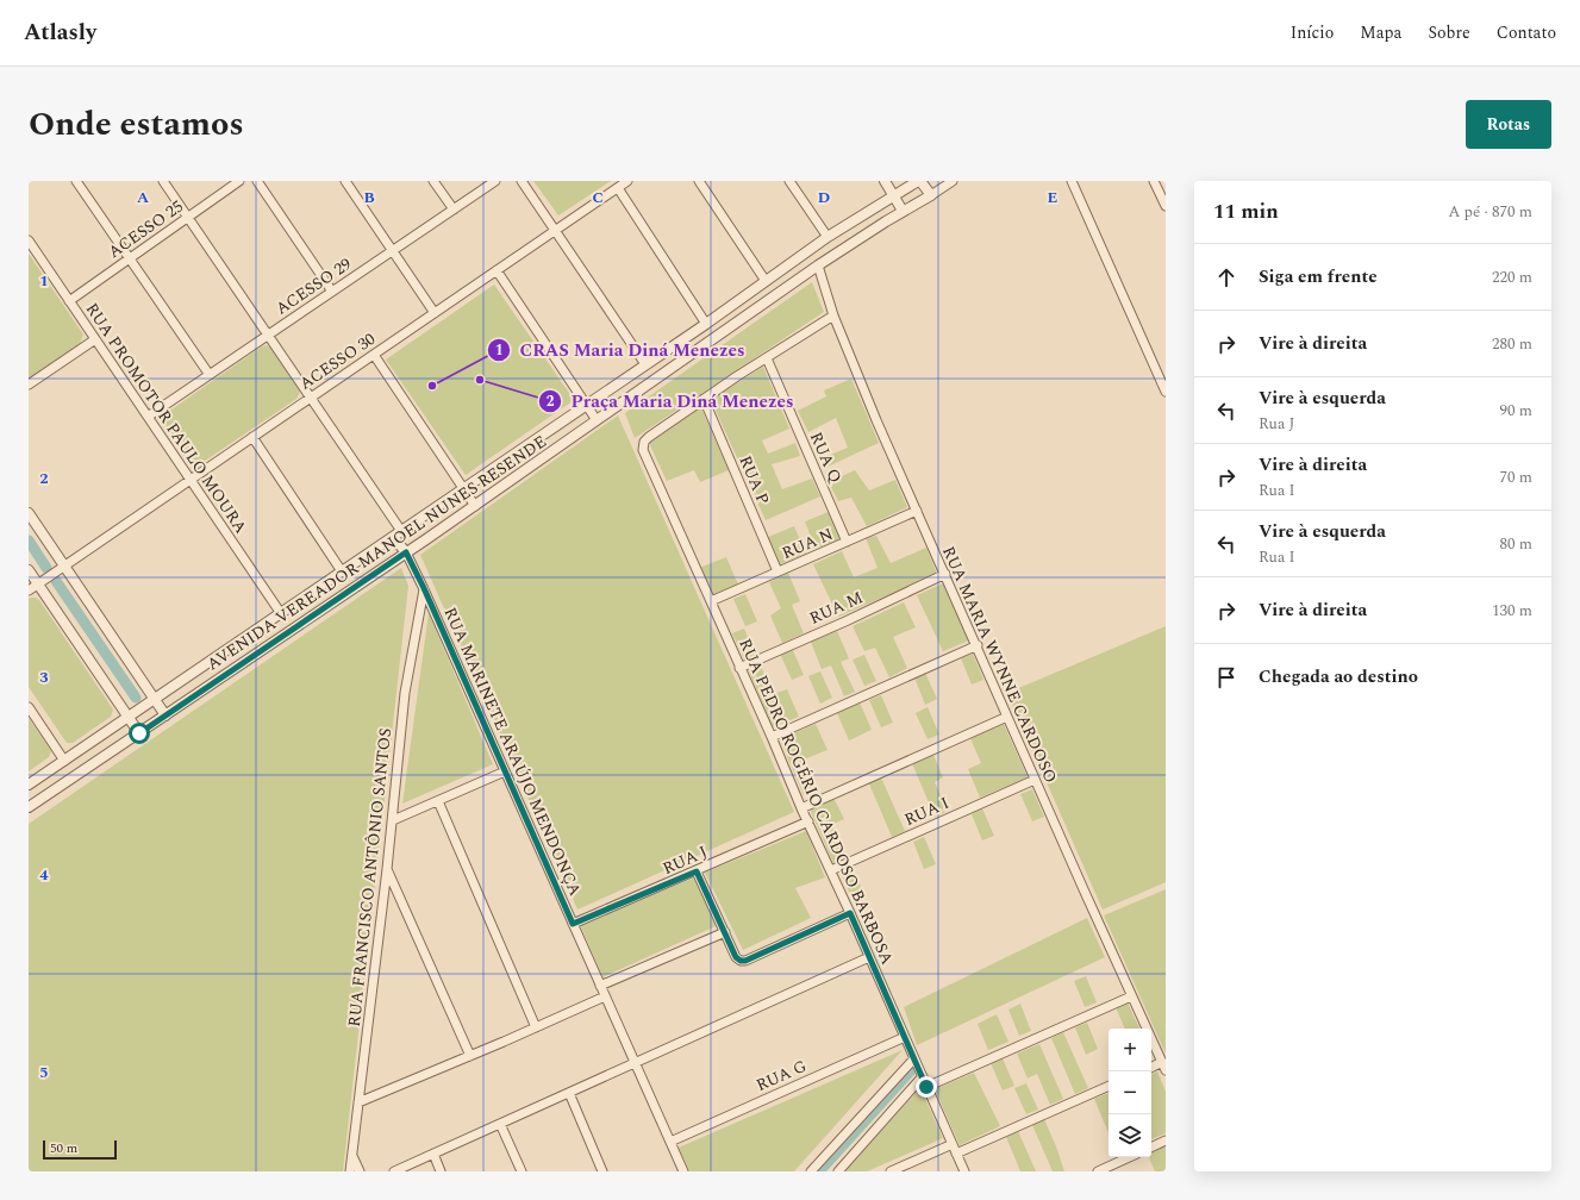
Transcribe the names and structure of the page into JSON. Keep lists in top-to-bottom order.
{
  "streets": {
    "street": [
      "ACESSO 25",
      "ACESSO 29",
      "ACESSO 30",
      "RUA PROMOTOR PAULO MOURA",
      "RUA Q",
      "RUA P",
      "RUA N",
      "AVENIDA VEREADOR MANOEL NUNES RESENDE",
      "RUA M",
      "RUA MARIA WYNNE CARDOSO",
      "RUA MARINETE ARAÚJO MENDONÇA",
      "RUA PEDRO ROGÉRIO CARDOSO BARBOSA",
      "RUA I",
      "RUA J",
      "RUA FRANCISCO ANTÔNIO SANTOS",
      "RUA G"
    ]
  },
  "crossings": [
    ["ACESSO 25", "RUA PROMOTOR PAULO MOURA"],
    ["ACESSO 29", "RUA PROMOTOR PAULO MOURA"],
    ["ACESSO 30", "RUA PROMOTOR PAULO MOURA"],
    ["RUA PROMOTOR PAULO MOURA", "AVENIDA VEREADOR MANOEL NUNES RESENDE"],
    ["RUA Q", "RUA N"],
    ["RUA P", "RUA N"],
    ["RUA P", "RUA PEDRO ROGÉRIO CARDOSO BARBOSA"],
    ["RUA N", "RUA MARIA WYNNE CARDOSO"],
    ["RUA N", "RUA PEDRO ROGÉRIO CARDOSO BARBOSA"],
    ["AVENIDA VEREADOR MANOEL NUNES RESENDE", "RUA MARIA WYNNE CARDOSO"],
    ["AVENIDA VEREADOR MANOEL NUNES RESENDE", "RUA MARINETE ARAÚJO MENDONÇA"],
    ["RUA M", "RUA MARIA WYNNE CARDOSO"],
    ["RUA M", "RUA PEDRO ROGÉRIO CARDOSO BARBOSA"],
    ["RUA MARIA WYNNE CARDOSO", "RUA I"],
    ["RUA MARINETE ARAÚJO MENDONÇA", "RUA J"],
    ["RUA MARINETE ARAÚJO MENDONÇA", "RUA FRANCISCO ANTÔNIO SANTOS"],
    ["RUA MARINETE ARAÚJO MENDONÇA", "RUA G"],
    ["RUA PEDRO ROGÉRIO CARDOSO BARBOSA", "RUA I"],
    ["RUA PEDRO ROGÉRIO CARDOSO BARBOSA", "RUA J"],
    ["RUA PEDRO ROGÉRIO CARDOSO BARBOSA", "RUA G"]
  ],
  "places": ["Praça Maria Diná Menezes", "CRAS Maria Diná Menezes"],
  "scale_bar": "50 m",
  "page": {
    "header": "Atlasly",
    "nav": [
      "Início",
      "Mapa",
      "Sobre",
      "Contato"
    ],
    "title": "Onde estamos",
    "buttons": "Rotas",
    "heading": ["11 min", "A pé · 870 m"],
    "list": [
      ["Siga em frente", "220 m"],
      ["Vire à direita", "280 m"],
      ["Vire à esquerda", "Rua J", "90 m"],
      ["Vire à direita", "Rua I", "70 m"],
      ["Vire à esquerda", "Rua I", "80 m"],
      ["Vire à direita", "130 m"],
      "Chegada ao destino"
    ],
    "map_buttons": ["+", "−"],
    "scale": "50 m"
  },
  "grid": {
    "columns": [
      "A",
      "B",
      "C",
      "D",
      "E"
    ],
    "rows": [
      "1",
      "2",
      "3",
      "4",
      "5"
    ]
  }
}
